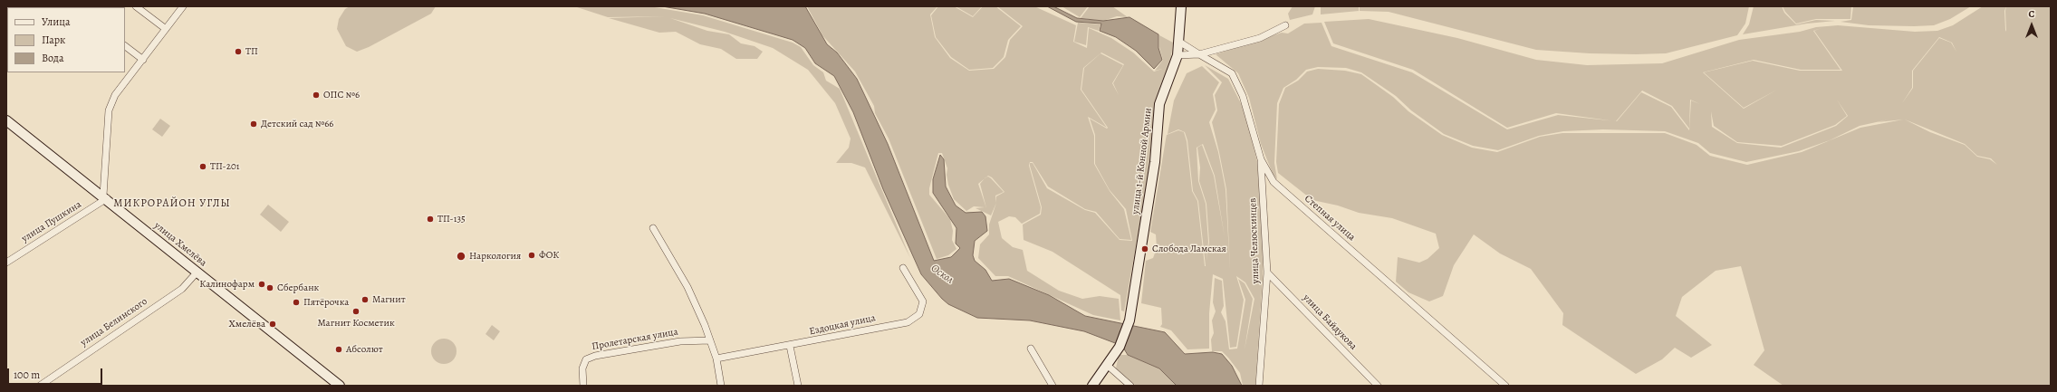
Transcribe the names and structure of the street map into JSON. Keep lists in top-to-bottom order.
{
  "streets": {
    "main road": ["улица 1-й Конной Армии", "улица Хмелёва"],
    "street": [
      "Степная улица",
      "улица Пушкина",
      "улица Челюскинцев",
      "улица Белинского",
      "улица Байдукова",
      "Ездоцкая улица",
      "Пролетарская улица"
    ]
  },
  "crossings": [
    ["улица 1-й Конной Армии", "Степная улица"],
    ["Степная улица", "улица Челюскинцев"],
    ["улица Пушкина", "улица Хмелёва"],
    ["улица Челюскинцев", "улица Байдукова"],
    ["улица Хмелёва", "улица Белинского"]
  ],
  "districts": ["МИКРОРАЙОН УГЛЫ"],
  "water": ["Оскол"],
  "places": [
    "ТП",
    "ОПС №6",
    "Детский сад №66",
    "ТП-201",
    "ТП-135",
    "Слобода Ламская",
    "ФОК",
    "Наркология",
    "Калинофарм",
    "Сбербанк",
    "Магнит",
    "Пятёрочка",
    "Магнит Косметик",
    "Хмелёва",
    "Абсолют"
  ],
  "legend": ["Улица", "Парк", "Вода"],
  "scale_bar": "100 m",
  "north": "top"
}
